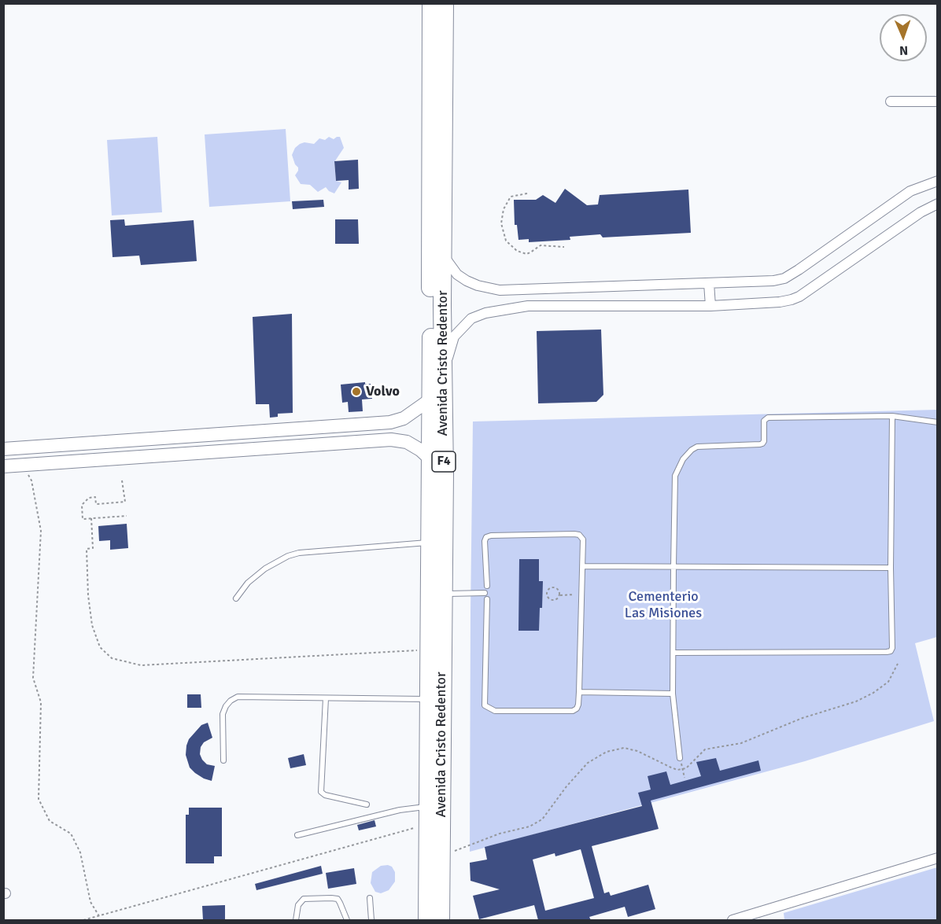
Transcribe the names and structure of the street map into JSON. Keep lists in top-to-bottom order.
{
  "streets": {
    "highway": ["Avenida Cristo Redentor", "F4"]
  },
  "parks": ["Cementerio Las Misiones"],
  "places": ["Volvo"],
  "north": "bottom"
}
